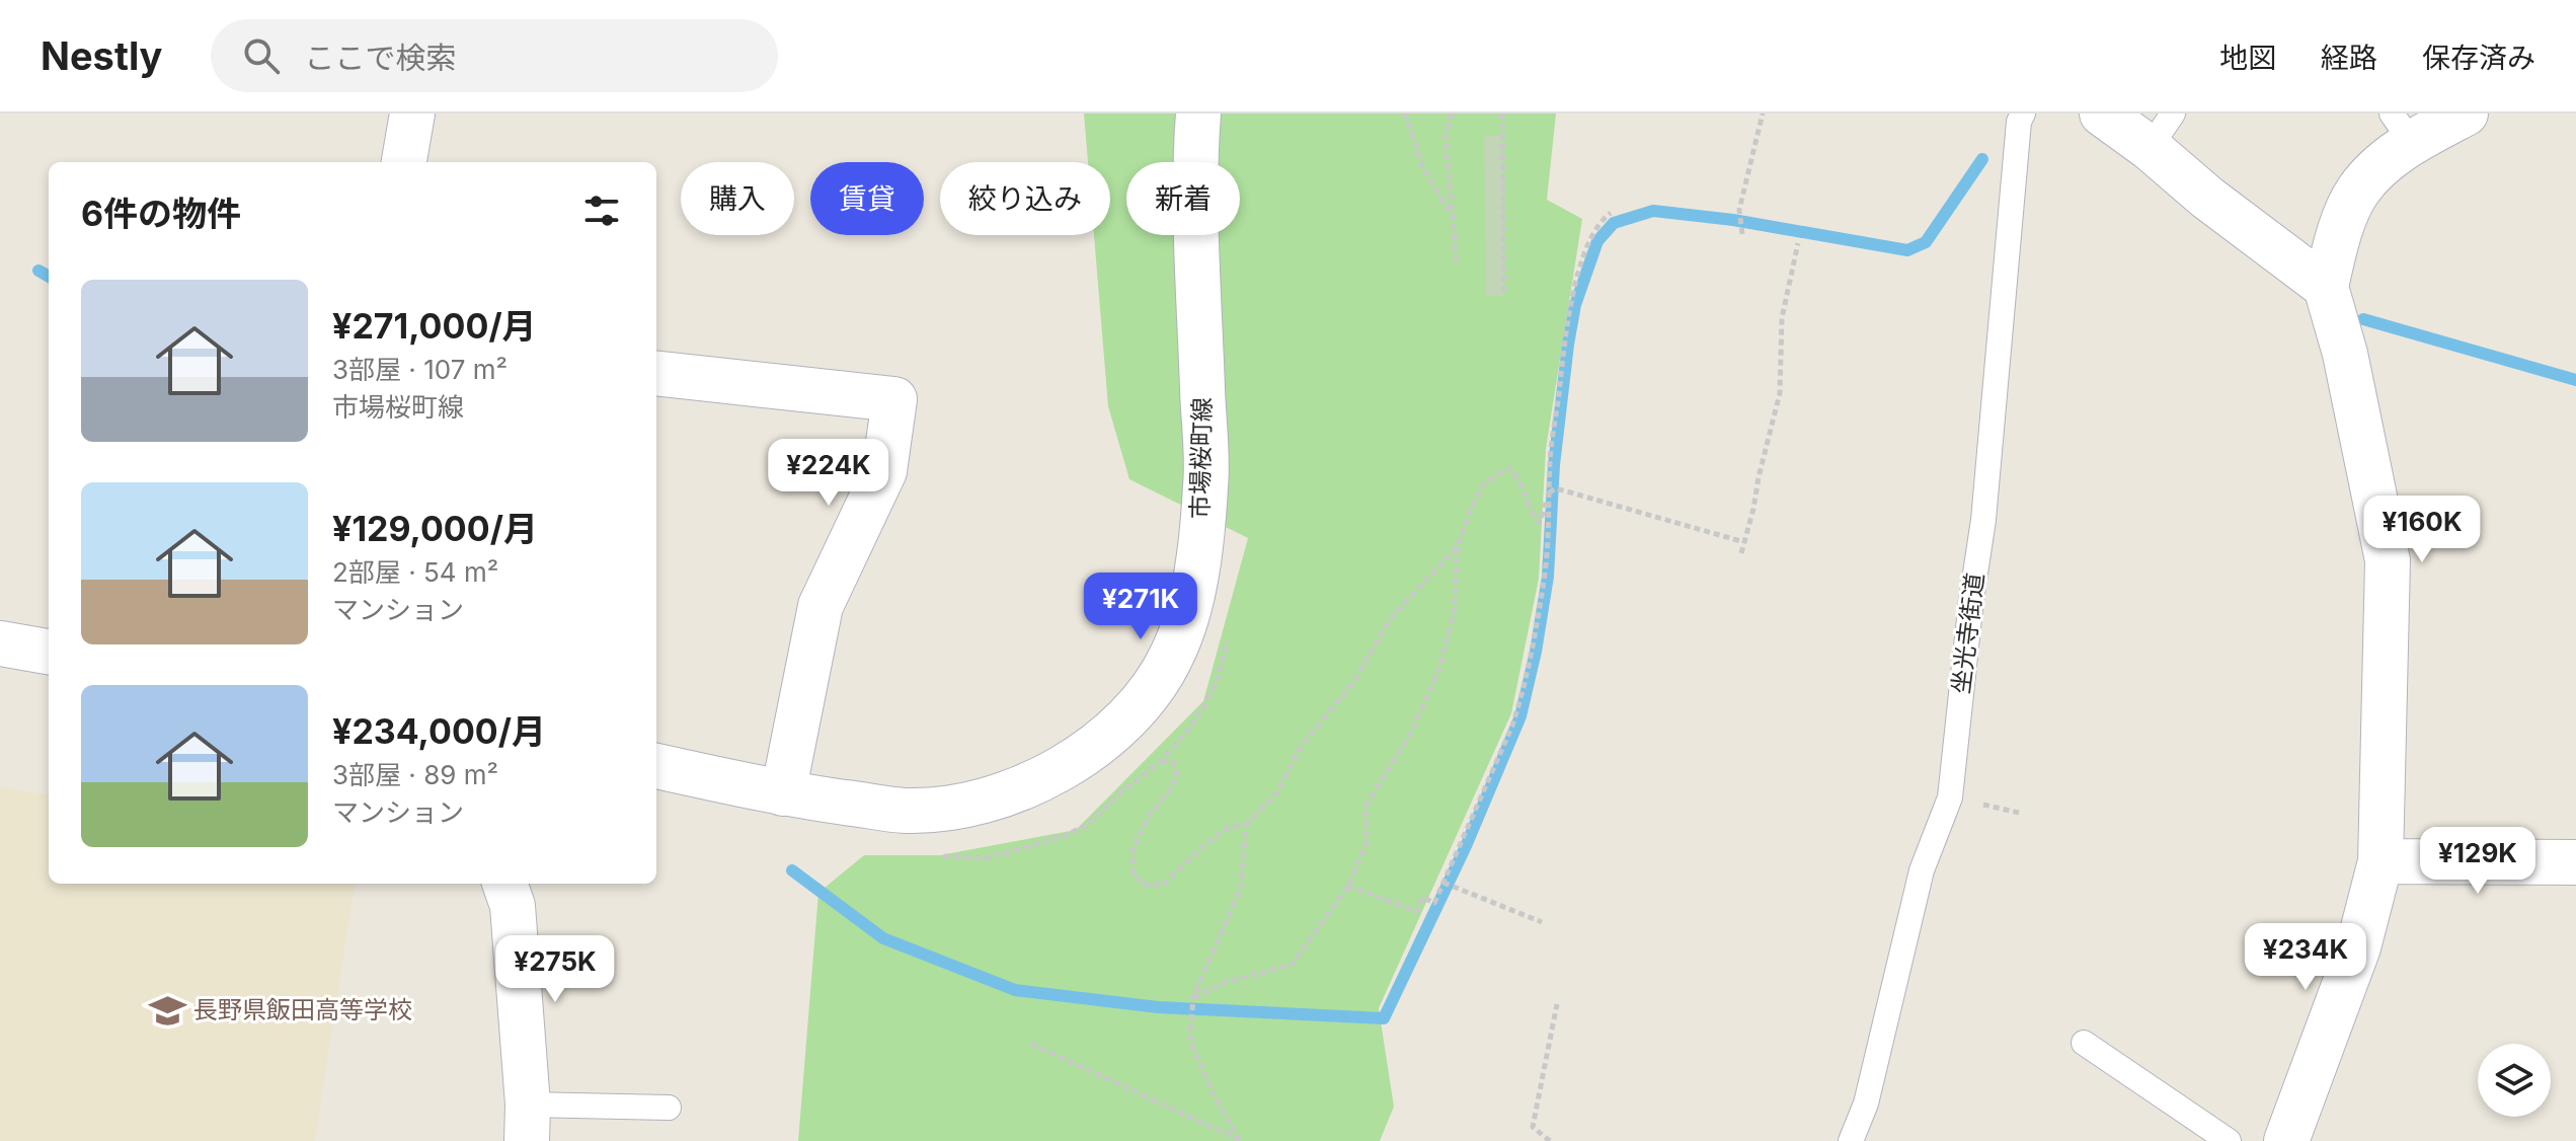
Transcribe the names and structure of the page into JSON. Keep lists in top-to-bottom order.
{
  "streets": {
    "street": ["市場桜町線"],
    "lane": ["坐光寺街道"]
  },
  "places": {
    "school or university": ["長野県飯田高等学校"]
  },
  "page": {
    "header": "Nestly",
    "search": "ここで検索",
    "nav": ["地図", "経路", "保存済み"],
    "chip": [
      "購入",
      "賃貸",
      "絞り込み",
      "新着"
    ],
    "heading": "6件の物件",
    "list": [
      {
        "name": "¥271,000/月",
        "note": "3部屋 · 107 m² · 市場桜町線"
      },
      {
        "name": "¥129,000/月",
        "note": "2部屋 · 54 m² · マンション"
      },
      {
        "name": "¥234,000/月",
        "note": "3部屋 · 89 m² · マンション"
      }
    ],
    "price": [
      "¥224K",
      "¥160K",
      "¥271K",
      "¥129K",
      "¥234K",
      "¥275K"
    ]
  }
}
